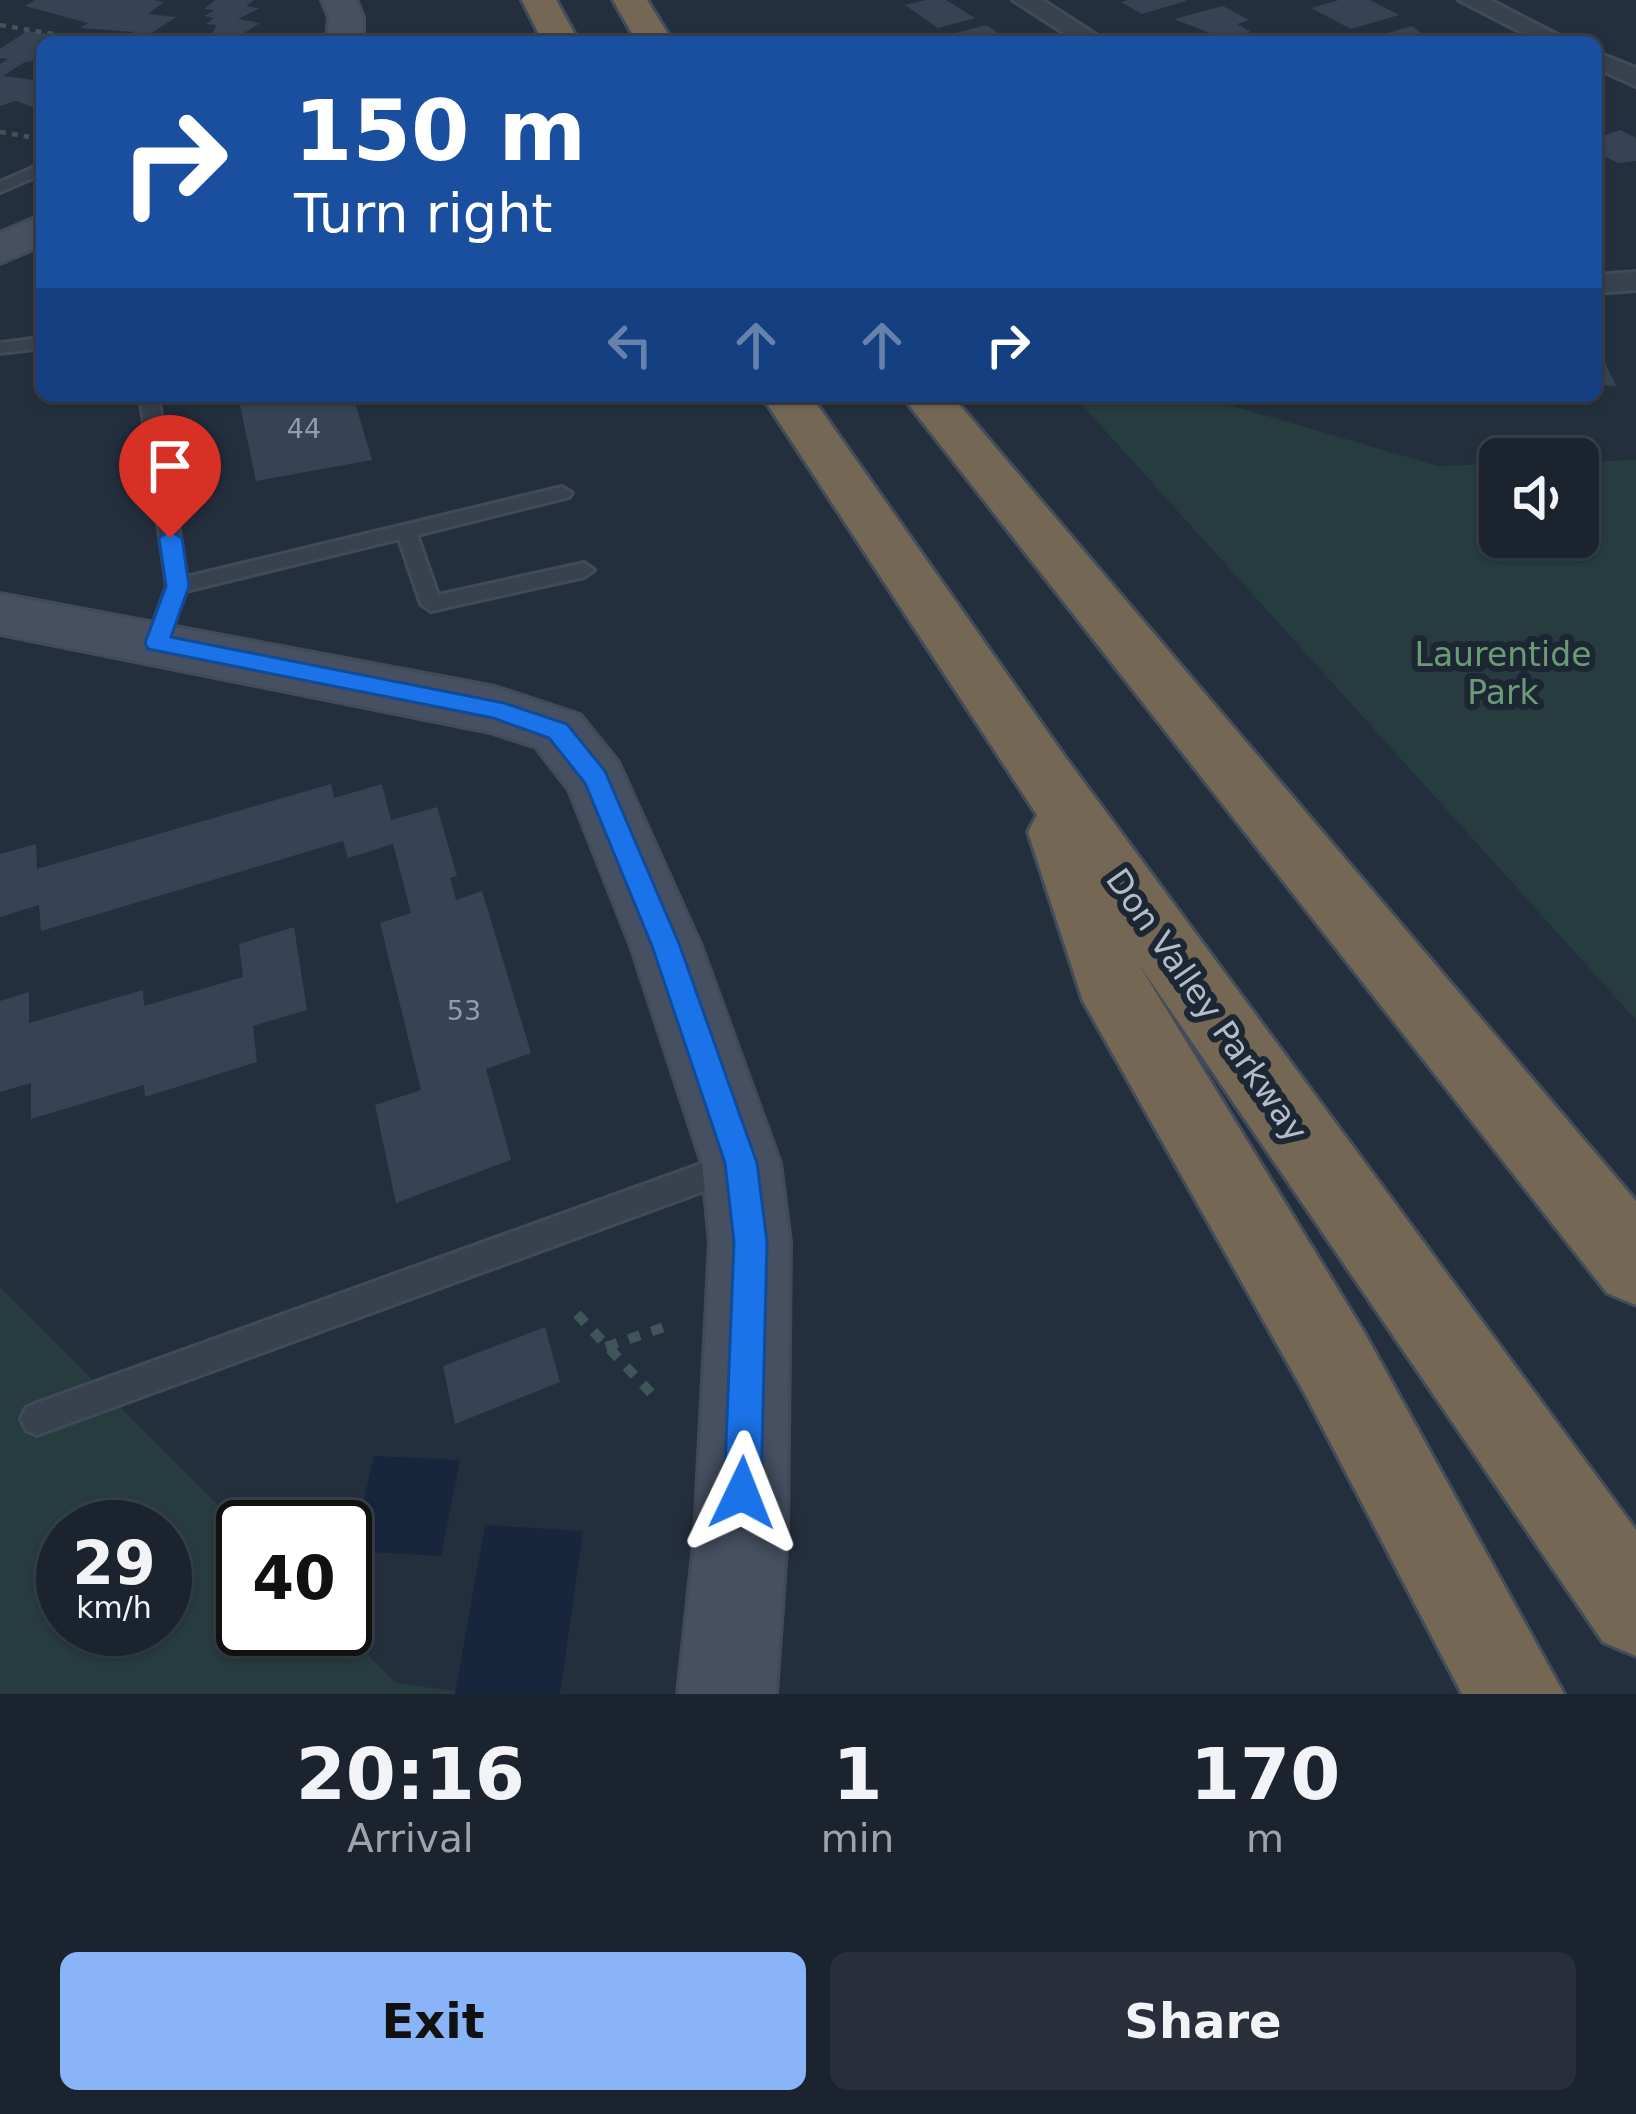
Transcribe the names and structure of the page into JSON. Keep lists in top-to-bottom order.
{
  "streets": {
    "highway": ["Don Valley Parkway"]
  },
  "parks": ["Laurentide Park"],
  "house_numbers": ["44", "53"],
  "page": {
    "turn": ["150 m", "Turn right"],
    "speed": "29 km/h",
    "limit": "40",
    "eta": [
      "20:16",
      "Arrival",
      "1",
      "min",
      "170",
      "m"
    ],
    "buttons": ["Exit", "Share"]
  }
}
